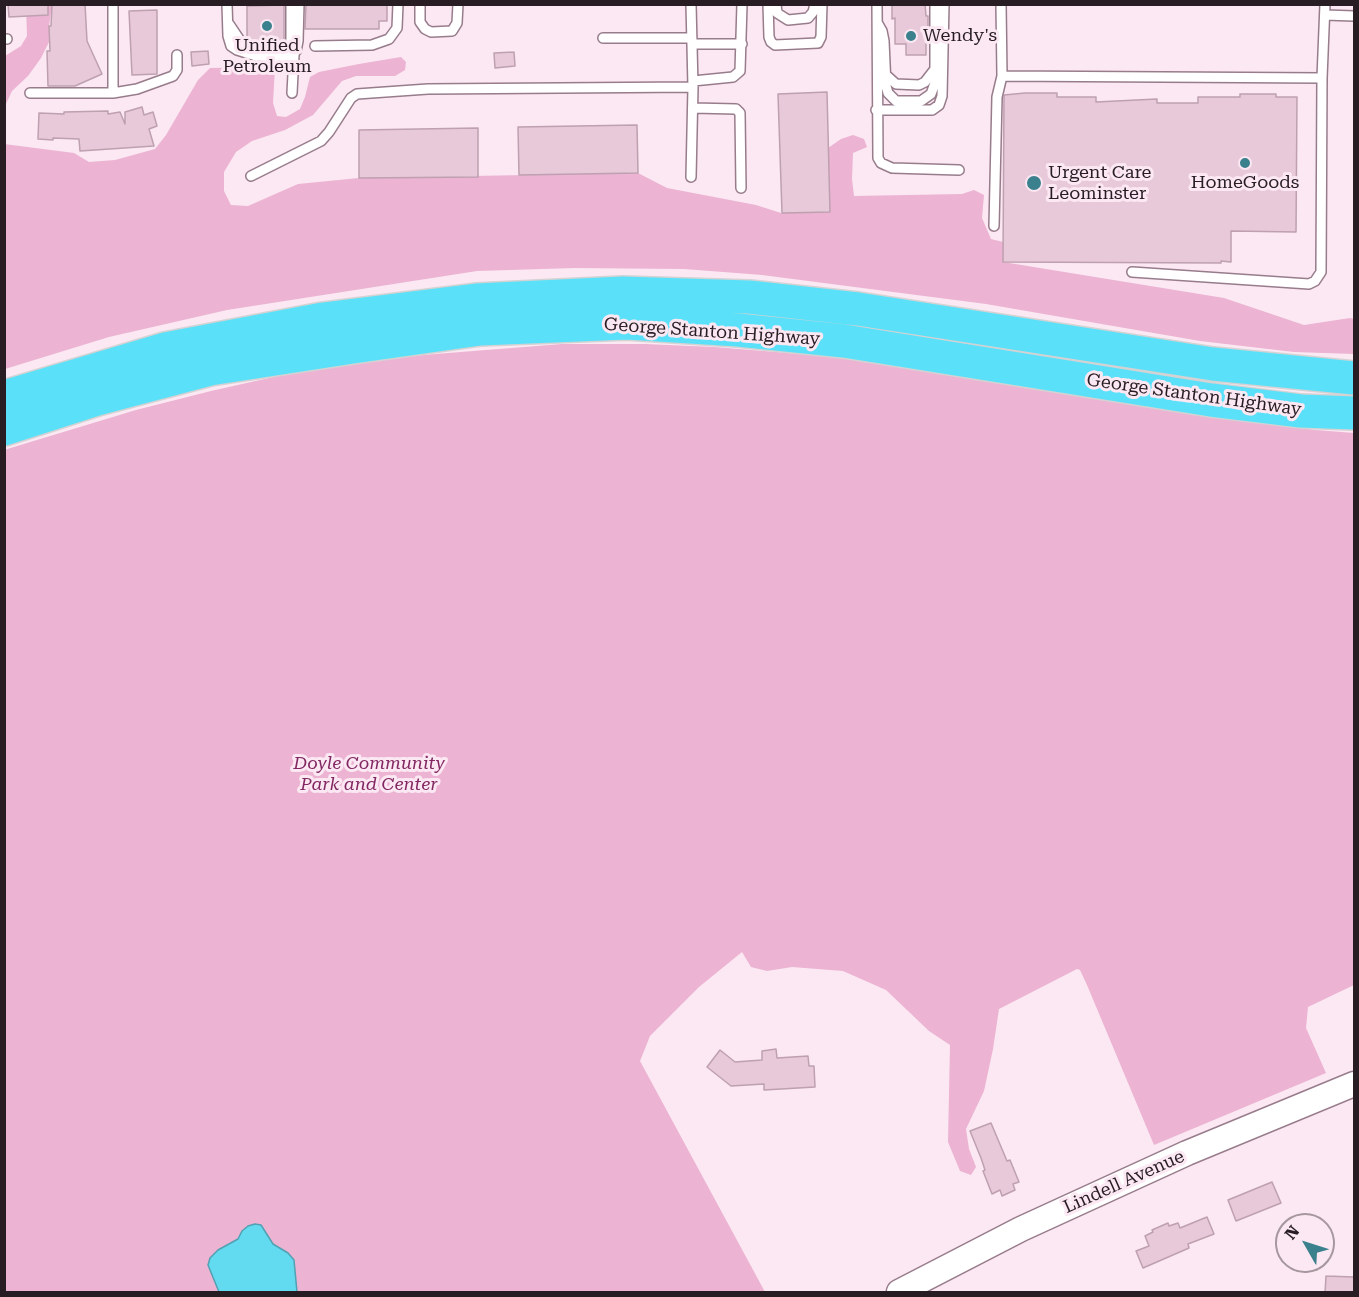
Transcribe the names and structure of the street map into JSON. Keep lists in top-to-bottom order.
{
  "streets": {
    "highway": ["George Stanton Highway"],
    "street": ["Lindell Avenue"]
  },
  "parks": ["Doyle Community Park and Center"],
  "places": [
    "Unified Petroleum",
    "Wendy's",
    "HomeGoods",
    "Urgent Care Leominster"
  ],
  "north": "top left"
}
